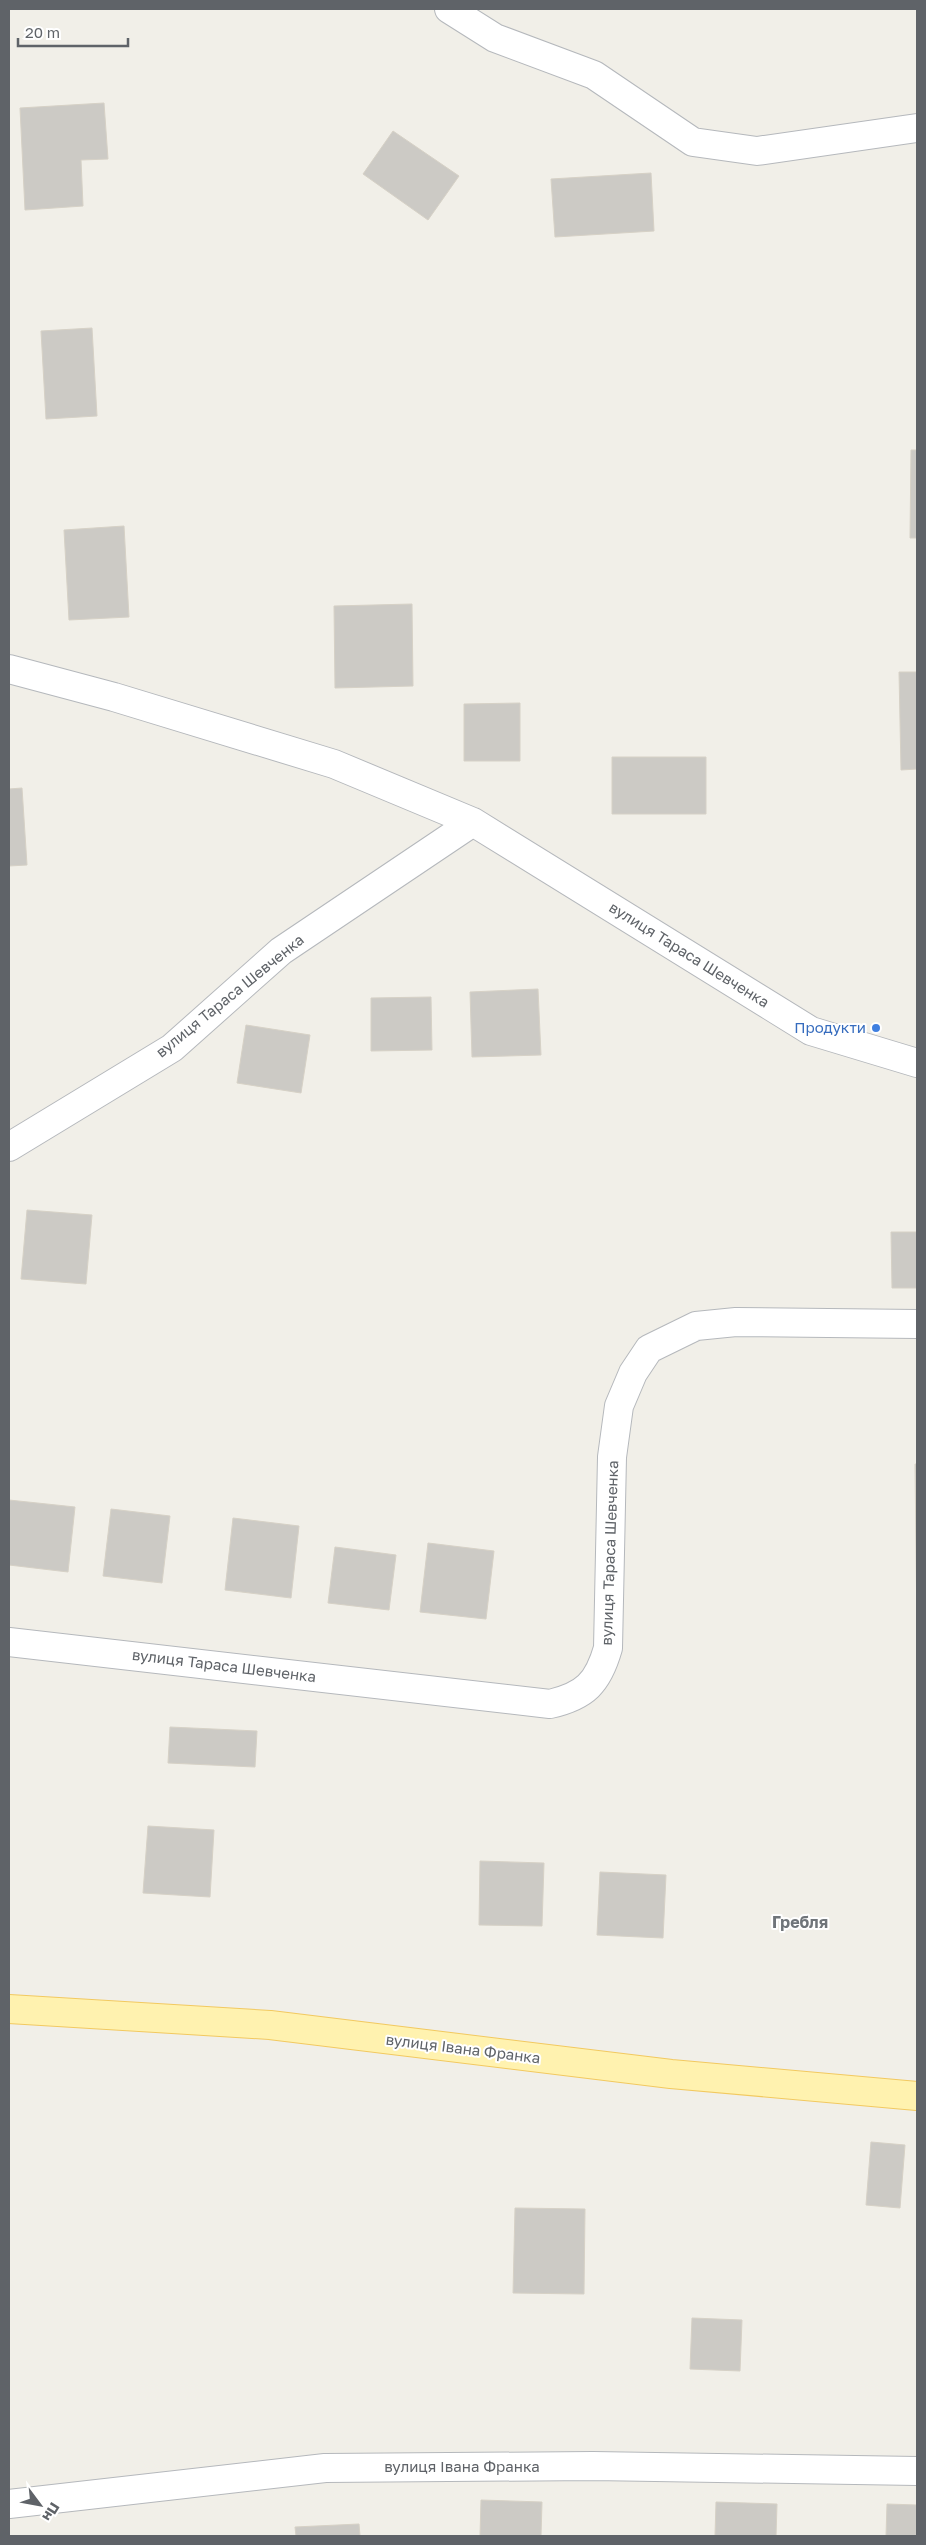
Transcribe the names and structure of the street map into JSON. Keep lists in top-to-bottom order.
{
  "streets": {
    "main road": ["вулиця Івана Франка"],
    "street": ["вулиця Тараса Шевченка"]
  },
  "districts": ["Гребля"],
  "places": ["Продукти"],
  "scale_bar": "20 m",
  "north": "bottom right"
}
